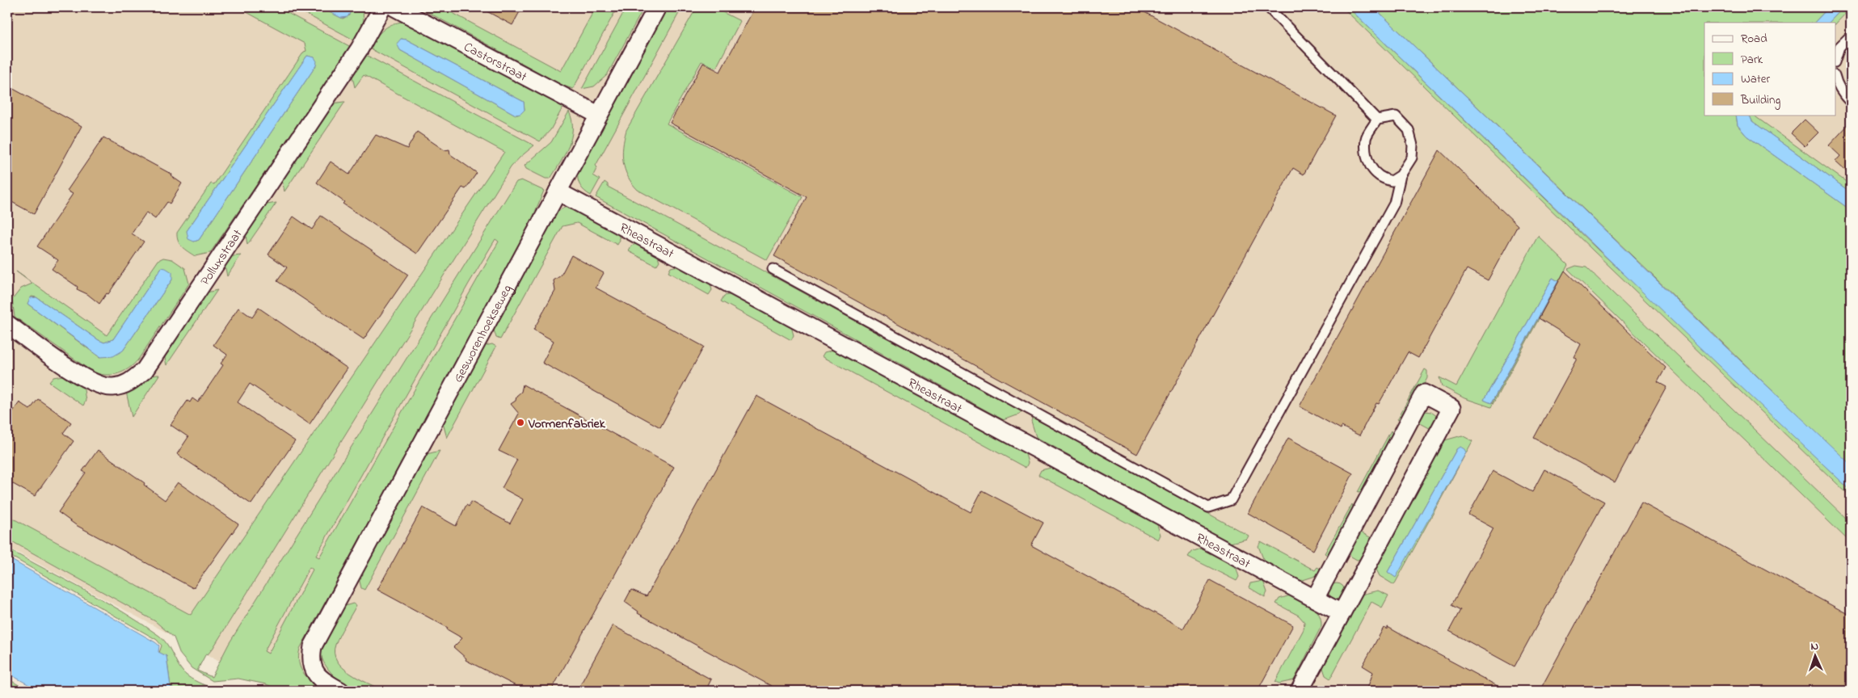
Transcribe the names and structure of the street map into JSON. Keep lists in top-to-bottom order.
{
  "streets": {
    "street": [
      "Castorstraat",
      "Rheastraat",
      "Polluxstraat",
      "Gesworenhoekseweg"
    ]
  },
  "crossings": [
    ["Castorstraat", "Gesworenhoekseweg"],
    ["Rheastraat", "Gesworenhoekseweg"]
  ],
  "places": ["Vormenfabriek"],
  "legend": [
    "Road",
    "Park",
    "Water",
    "Building"
  ],
  "north": "top"
}
